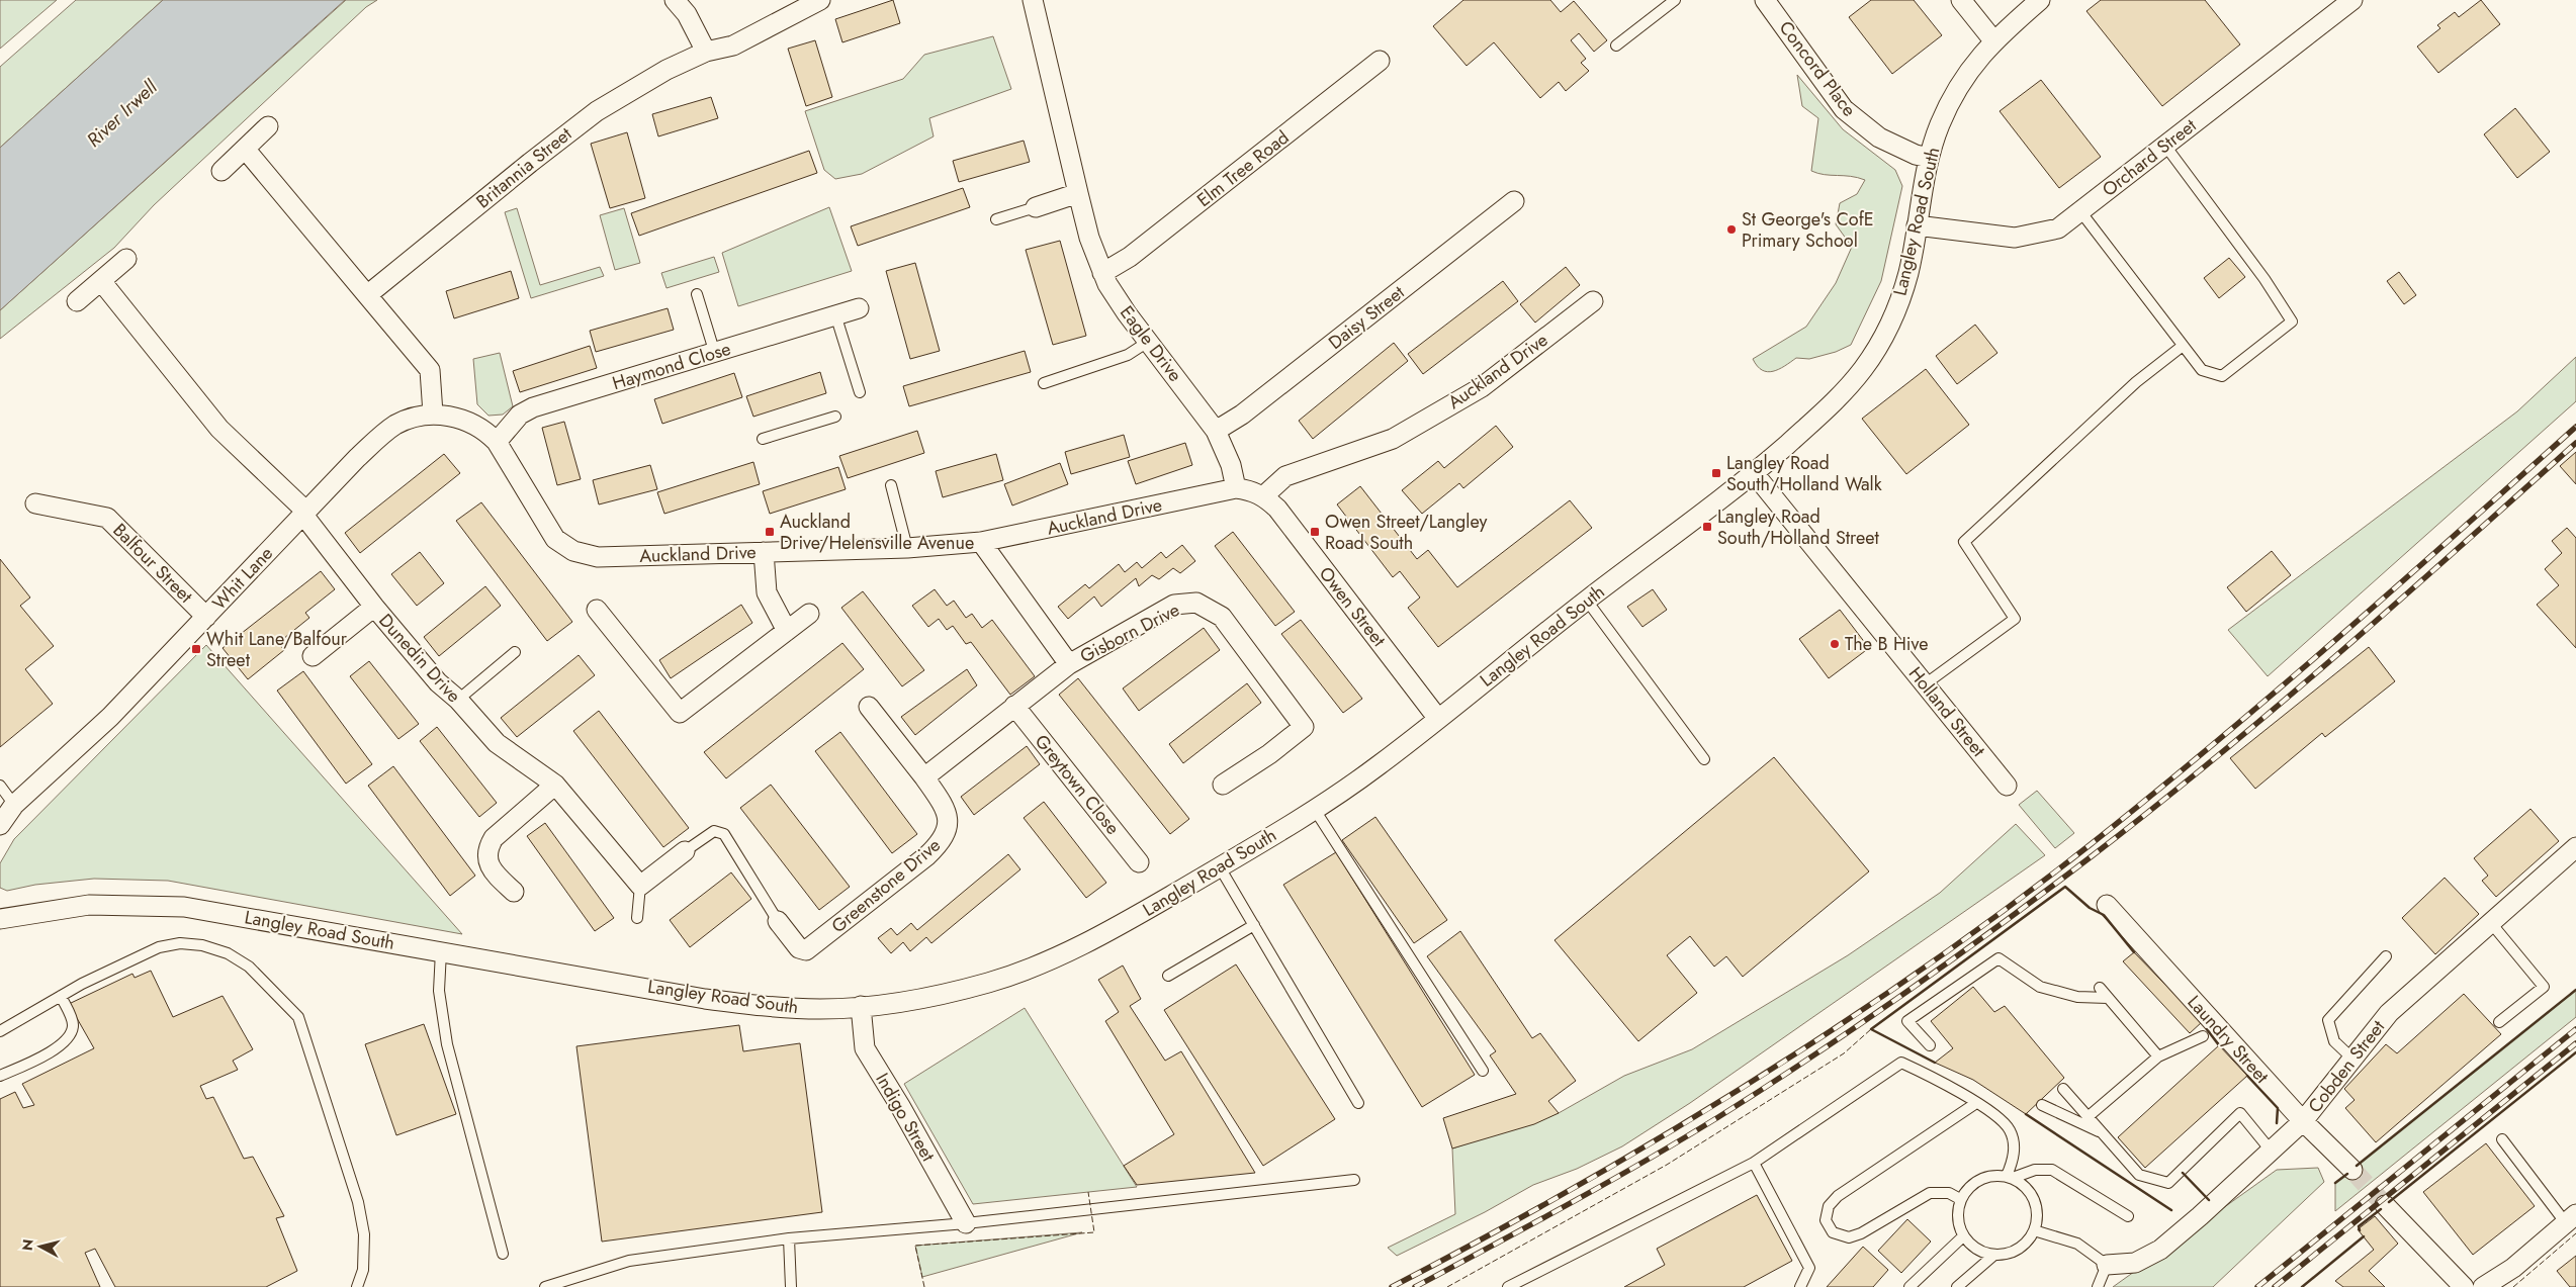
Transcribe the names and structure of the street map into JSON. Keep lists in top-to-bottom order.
{
  "streets": {
    "street": [
      "Concord Place",
      "Orchard Street",
      "Britannia Street",
      "Elm Tree Road",
      "Langley Road South",
      "Daisy Street",
      "Eagle Drive",
      "Haymond Close",
      "Auckland Drive",
      "Balfour Street",
      "Whit Lane",
      "Owen Street",
      "Gisborn Drive",
      "Dunedin Drive",
      "Holland Street",
      "Greytown Close",
      "Greenstone Drive",
      "Laundry Street",
      "Cobden Street",
      "Indigo Street"
    ]
  },
  "crossings": [
    ["Concord Place", "Langley Road South"],
    ["Orchard Street", "Langley Road South"],
    ["Elm Tree Road", "Eagle Drive"],
    ["Langley Road South", "Owen Street"],
    ["Langley Road South", "Holland Street"],
    ["Langley Road South", "Indigo Street"],
    ["Daisy Street", "Eagle Drive"],
    ["Eagle Drive", "Auckland Drive"],
    ["Eagle Drive", "Owen Street"],
    ["Haymond Close", "Auckland Drive"],
    ["Auckland Drive", "Whit Lane"],
    ["Auckland Drive", "Owen Street"],
    ["Auckland Drive", "Gisborn Drive"],
    ["Balfour Street", "Whit Lane"],
    ["Whit Lane", "Dunedin Drive"],
    ["Laundry Street", "Cobden Street"]
  ],
  "water": ["River Irwell"],
  "places": {
    "other": ["St George's CofE Primary School", "The B Hive"],
    "transit": [
      "Langley Road South/Holland Walk",
      "Langley Road South/Holland Street",
      "Auckland Drive/Helensville Avenue",
      "Owen Street/Langley Road South",
      "Whit Lane/Balfour Street"
    ]
  },
  "north": "left"
}
